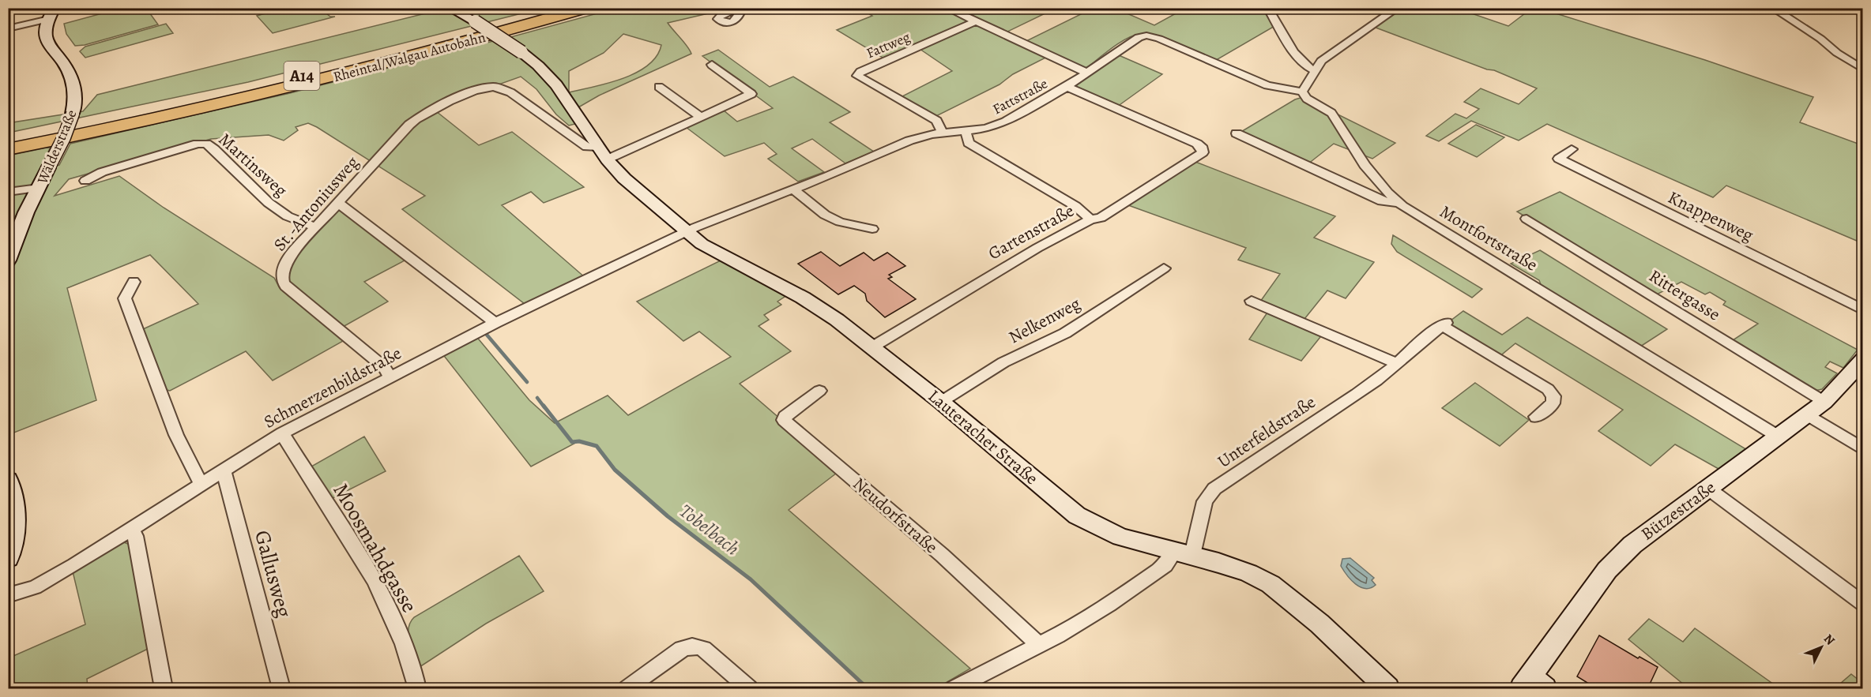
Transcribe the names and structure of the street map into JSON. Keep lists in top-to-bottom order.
{
  "streets": {
    "highway": ["Rheintal/Walgau Autobahn", "A14"],
    "street": [
      "Fattweg",
      "Fattstraße",
      "Wälderstraße",
      "Martinsweg",
      "St.-Antoniusweg",
      "Knappenweg",
      "Gartenstraße",
      "Montfortstraße",
      "Rittergasse",
      "Nelkenweg",
      "Schmerzenbildstraße",
      "Unterfeldstraße",
      "Lauteracher Straße",
      "Bützestraße",
      "Neudorfstraße",
      "Moosmahdgasse",
      "Gallusweg"
    ]
  },
  "crossings": [
    ["Fattweg", "Fattstraße"],
    ["Fattstraße", "Gartenstraße"],
    ["Fattstraße", "Montfortstraße"],
    ["Fattstraße", "Schmerzenbildstraße"],
    ["Fattstraße", "Lauteracher Straße"],
    ["Martinsweg", "St.-Antoniusweg"],
    ["St.-Antoniusweg", "Schmerzenbildstraße"],
    ["St.-Antoniusweg", "Lauteracher Straße"],
    ["Gartenstraße", "Lauteracher Straße"],
    ["Montfortstraße", "Bützestraße"],
    ["Rittergasse", "Bützestraße"],
    ["Nelkenweg", "Lauteracher Straße"],
    ["Schmerzenbildstraße", "Lauteracher Straße"],
    ["Schmerzenbildstraße", "Moosmahdgasse"],
    ["Schmerzenbildstraße", "Gallusweg"],
    ["Unterfeldstraße", "Lauteracher Straße"]
  ],
  "water": ["Tobelbach"],
  "north": "top right"
}
